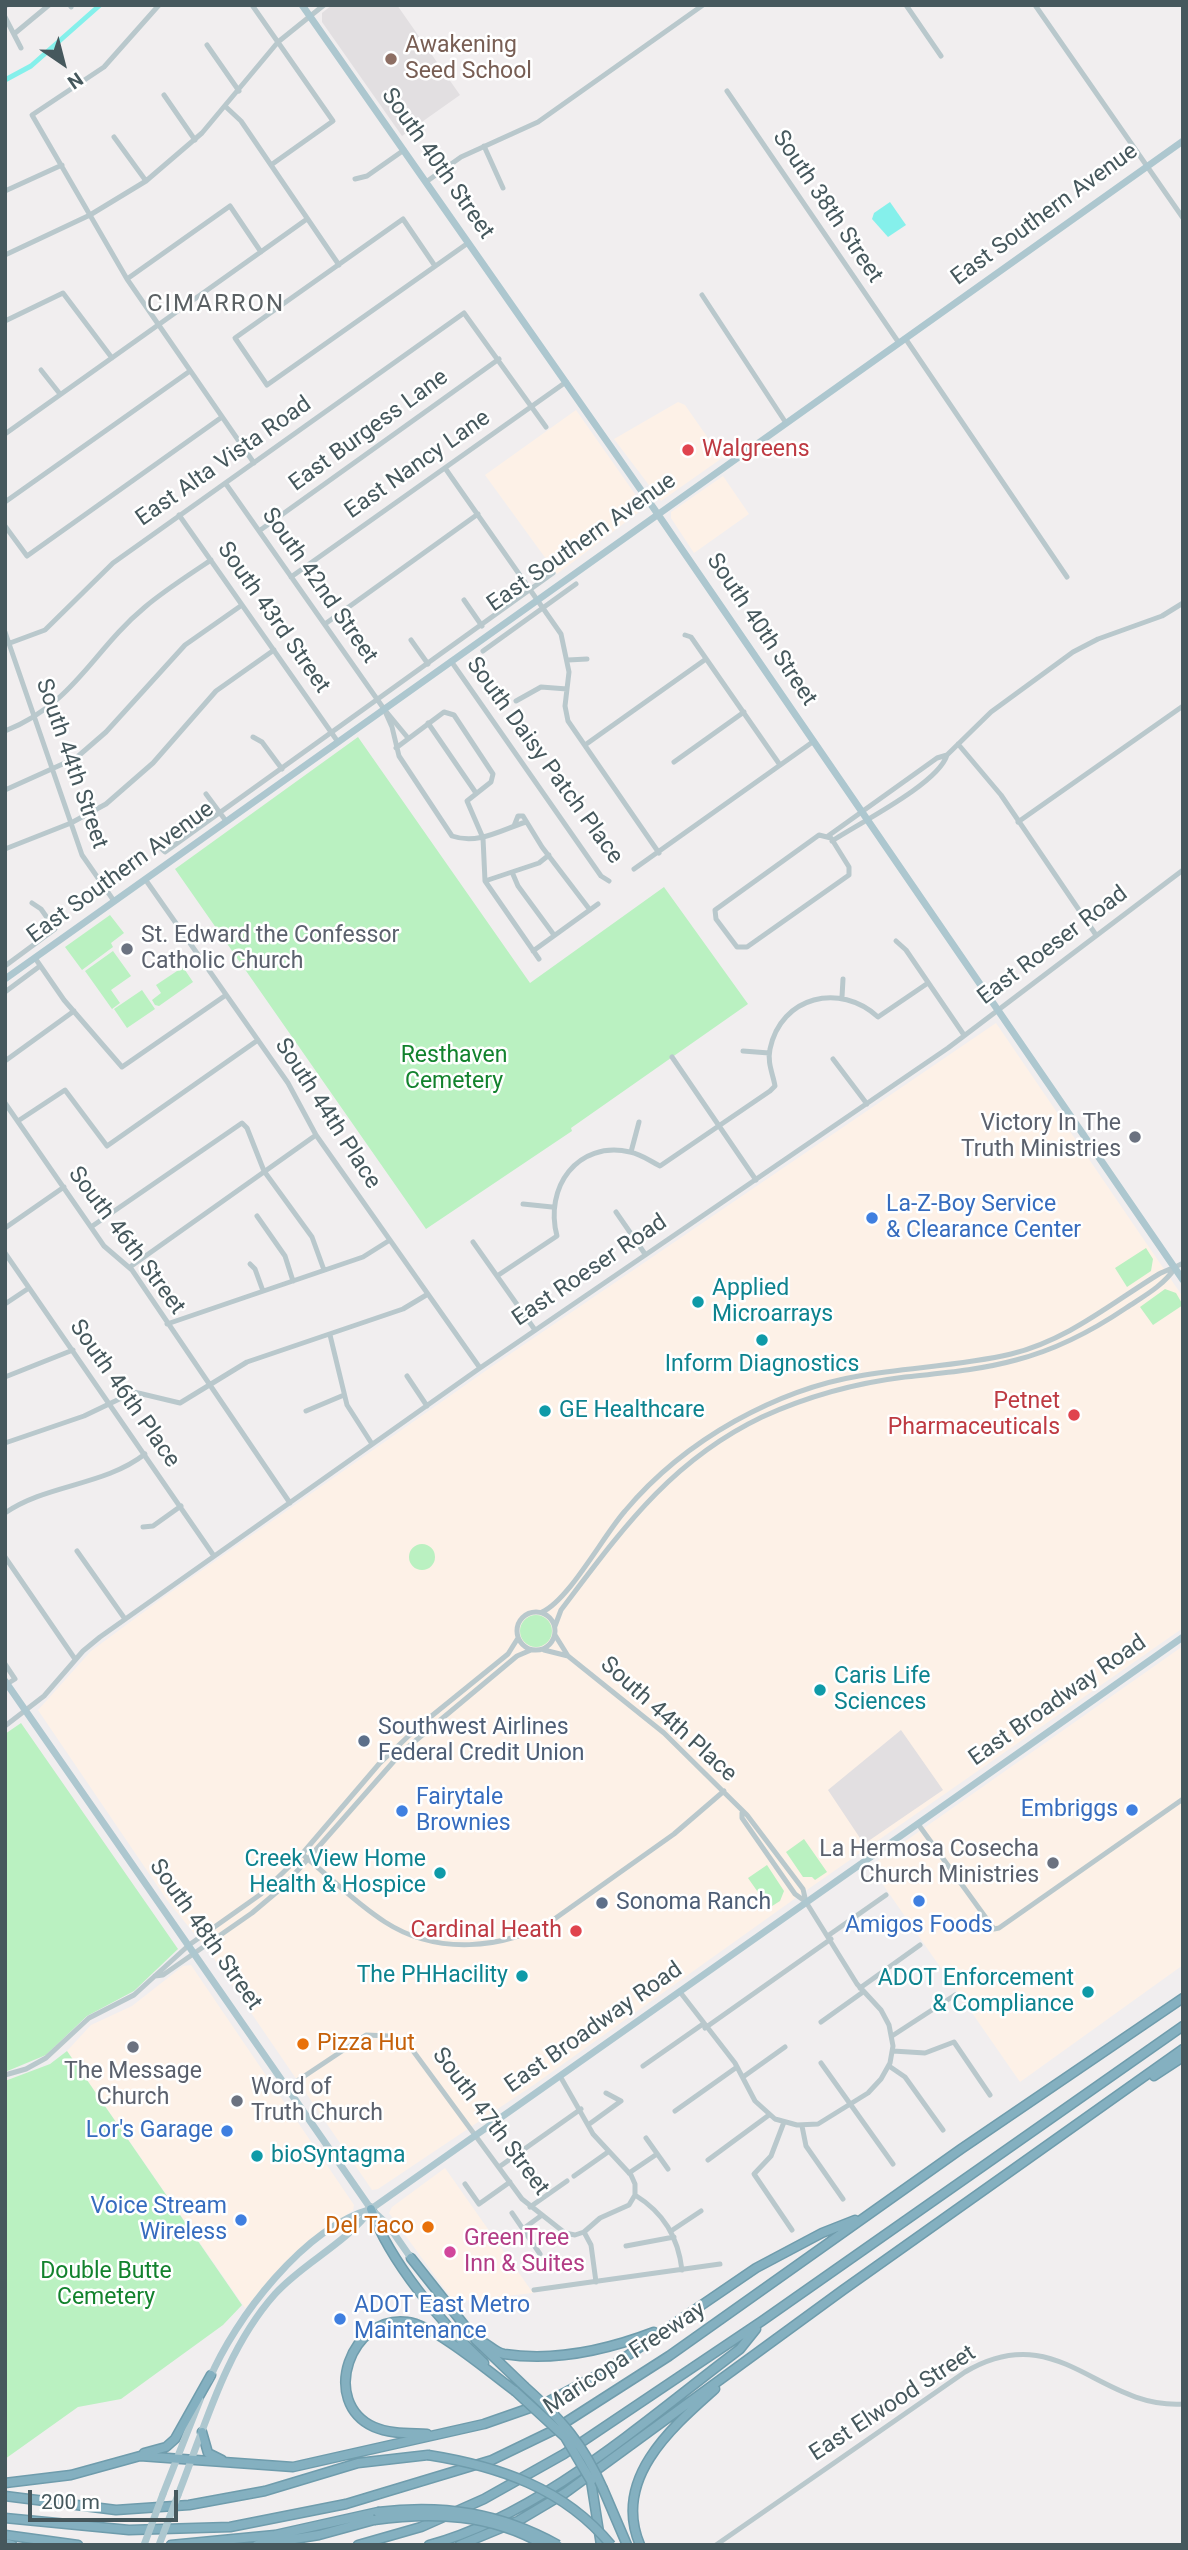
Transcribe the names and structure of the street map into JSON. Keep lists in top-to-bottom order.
{
  "streets": {
    "highway": ["South 48th Street", "Maricopa Freeway"],
    "main road": ["South 40th Street", "East Southern Avenue", "East Broadway Road"],
    "street": [
      "South 38th Street",
      "East Burgess Lane",
      "East Alta Vista Road",
      "East Nancy Lane",
      "South 42nd Street",
      "South 43rd Street",
      "South Daisy Patch Place",
      "South 44th Street",
      "East Roeser Road",
      "South 44th Place",
      "South 46th Street",
      "South 46th Place",
      "South 47th Street",
      "East Elwood Street"
    ]
  },
  "crossings": [
    ["South 40th Street", "East Southern Avenue"],
    ["South 40th Street", "East Nancy Lane"],
    ["South 40th Street", "East Roeser Road"],
    ["South 38th Street", "East Southern Avenue"],
    ["East Southern Avenue", "South 42nd Street"],
    ["East Southern Avenue", "South 43rd Street"],
    ["East Southern Avenue", "South Daisy Patch Place"],
    ["East Southern Avenue", "South 44th Street"],
    ["East Southern Avenue", "South 44th Place"],
    ["East Burgess Lane", "East Alta Vista Road"],
    ["East Burgess Lane", "South 42nd Street"],
    ["East Alta Vista Road", "South 42nd Street"],
    ["East Alta Vista Road", "South 43rd Street"],
    ["East Alta Vista Road", "South 44th Street"],
    ["East Nancy Lane", "South 42nd Street"],
    ["East Roeser Road", "South 44th Place"],
    ["East Roeser Road", "South 46th Street"],
    ["East Roeser Road", "South 46th Place"],
    ["East Roeser Road", "South 48th Street"],
    ["South 44th Place", "East Broadway Road"],
    ["East Broadway Road", "South 48th Street"],
    ["East Broadway Road", "South 47th Street"],
    ["South 48th Street", "South 47th Street"]
  ],
  "districts": ["CIMARRON"],
  "parks": ["Resthaven Cemetery", "Double Butte Cemetery"],
  "places": [
    "Awakening Seed School",
    "Walgreens",
    "St. Edward the Confessor Catholic Church",
    "Victory In The Truth Ministries",
    "La-Z-Boy Service & Clearance Center",
    "Applied Microarrays",
    "Inform Diagnostics",
    "GE Healthcare",
    "Petnet Pharmaceuticals",
    "Caris Life Sciences",
    "Southwest Airlines Federal Credit Union",
    "Embriggs",
    "Fairytale Brownies",
    "La Hermosa Cosecha Church Ministries",
    "Creek View Home Health & Hospice",
    "Amigos Foods",
    "Sonoma Ranch",
    "Cardinal Heath",
    "The PHHacility",
    "ADOT Enforcement & Compliance",
    "Pizza Hut",
    "The Message Church",
    "Word of Truth Church",
    "Lor's Garage",
    "bioSyntagma",
    "Voice Stream Wireless",
    "Del Taco",
    "GreenTree Inn & Suites",
    "ADOT East Metro Maintenance"
  ],
  "scale_bar": "200 m",
  "north": "bottom right"
}
